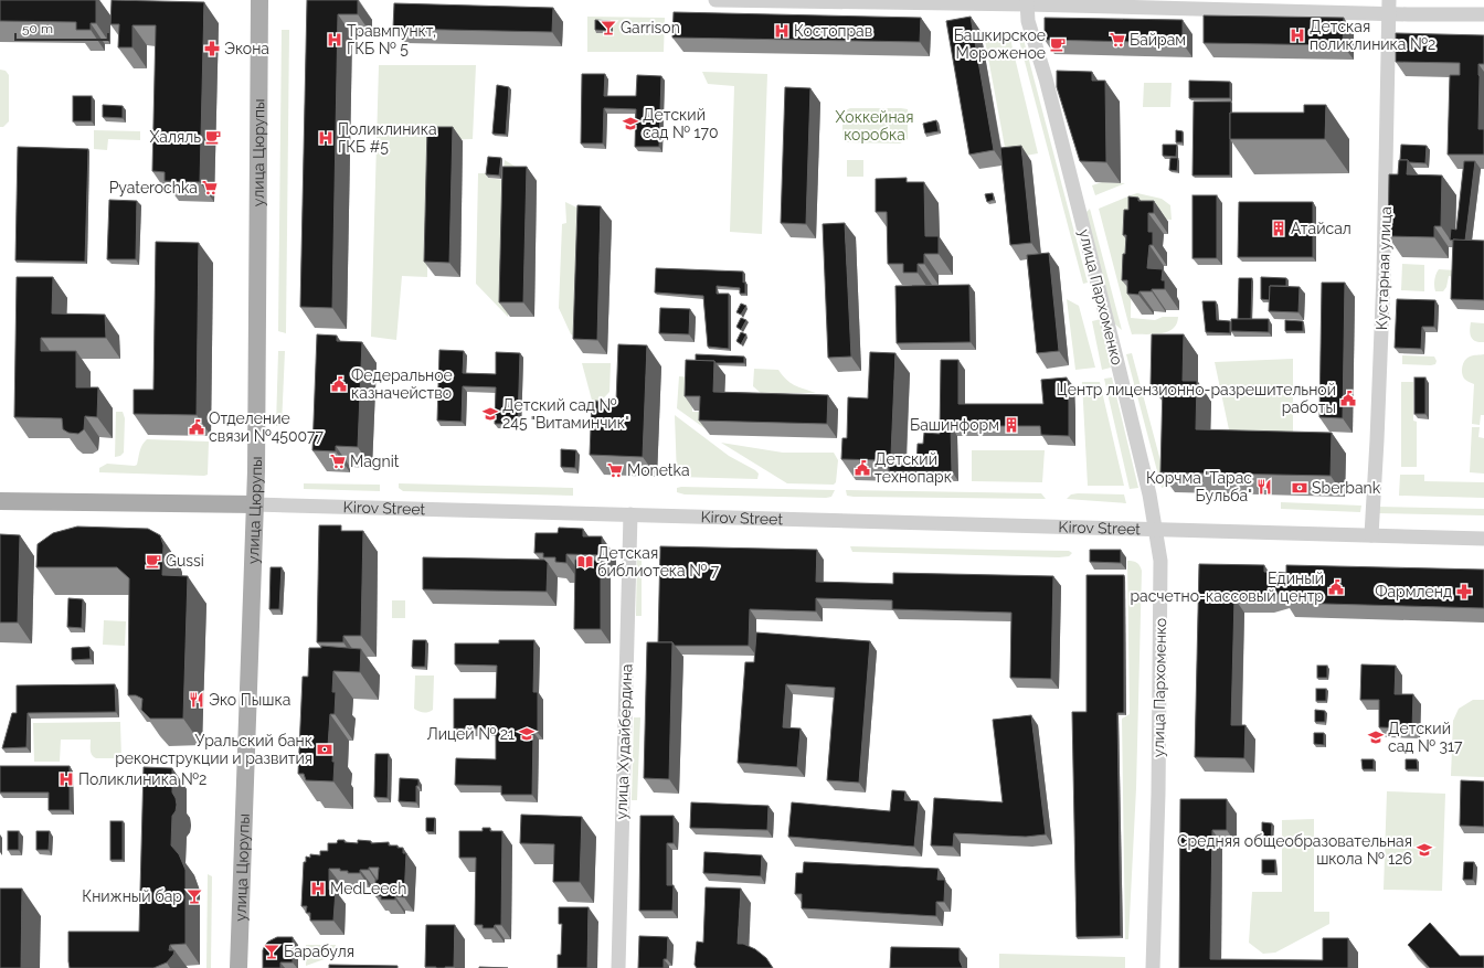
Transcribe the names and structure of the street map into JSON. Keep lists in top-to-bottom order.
{
  "streets": {
    "main road": ["улица Цюрупы", "Kirov Street"],
    "street": ["Кустарная улица", "улица Пархоменко", "улица Худайбердина"]
  },
  "crossings": [
    ["улица Цюрупы", "Kirov Street"],
    ["Кустарная улица", "Kirov Street"],
    ["улица Пархоменко", "Kirov Street"],
    ["Kirov Street", "улица Худайбердина"]
  ],
  "parks": ["Хоккейная коробка"],
  "places": {
    "bar": ["Garrison", "Книжный бар", "Барабуля"],
    "hospital": [
      "Костоправ",
      "Детская поликлиника №2",
      "Травмпункт, ГКБ № 5",
      "Поликлиника ГКБ #5",
      "Поликлиника №2",
      "MedLeech"
    ],
    "supermarket": [
      "Байрам",
      "Pyaterochka",
      "Magnit",
      "Monetka"
    ],
    "cafe": ["Башкирское Мороженое", "Халяль", "Gussi"],
    "pharmacy": ["Экона", "Фармленд"],
    "school or university": [
      "Детский сад № 170",
      "Детский сад № 245 \"Витаминчик\"",
      "Лицей № 21",
      "Детский сад № 317",
      "Средняя общеобразовательная школа № 126"
    ],
    "building": ["Атайсал", "Башинформ"],
    "public building": [
      "Федеральное казначейство",
      "Центр лицензионно-разрешительной работы",
      "Отделение связи №450077",
      "Детский технопарк",
      "Единый расчетно-кассовый центр"
    ],
    "restaurant": ["Корчма \"Тарас Бульба\"", "Эко Пышка"],
    "bank": ["Sberbank", "Уральский банк реконструкции и развития"],
    "library": ["Детская библиотека № 7"]
  },
  "scale_bar": "50 m"
}
